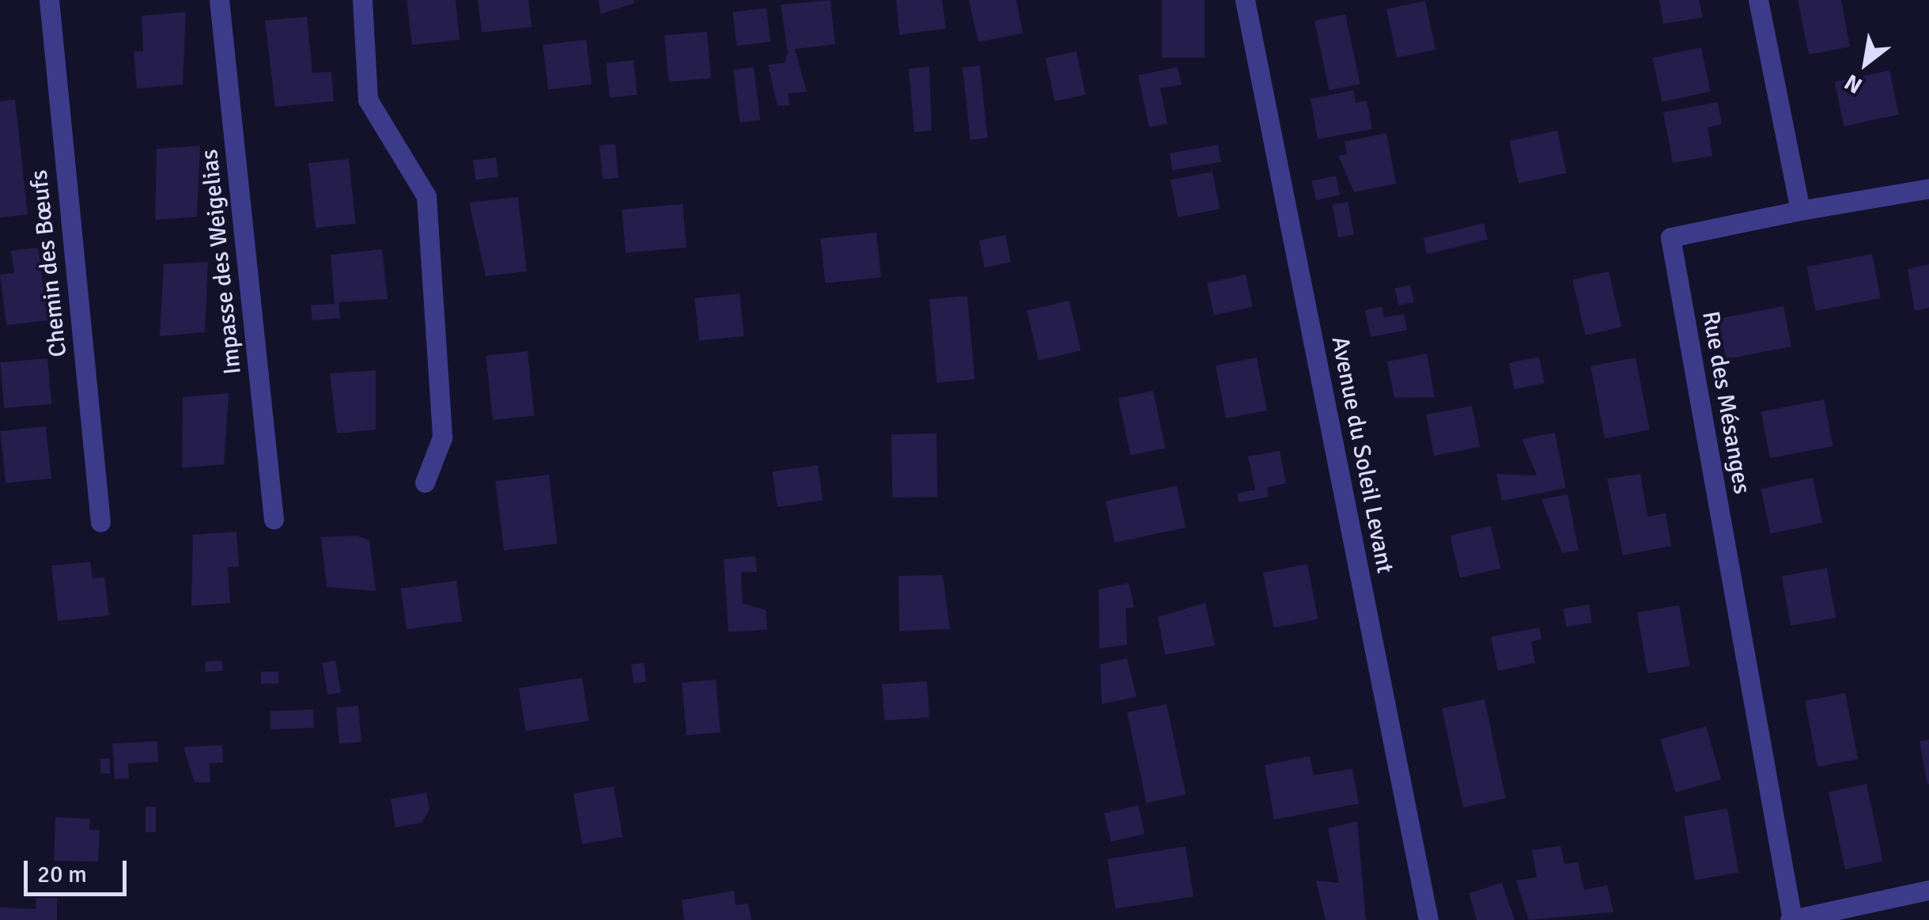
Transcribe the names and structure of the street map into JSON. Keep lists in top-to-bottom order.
{
  "streets": {
    "street": [
      "Impasse des Weigelias",
      "Chemin des Bœufs",
      "Rue des Mésanges",
      "Avenue du Soleil Levant"
    ]
  },
  "scale_bar": "20 m",
  "north": "bottom left"
}
